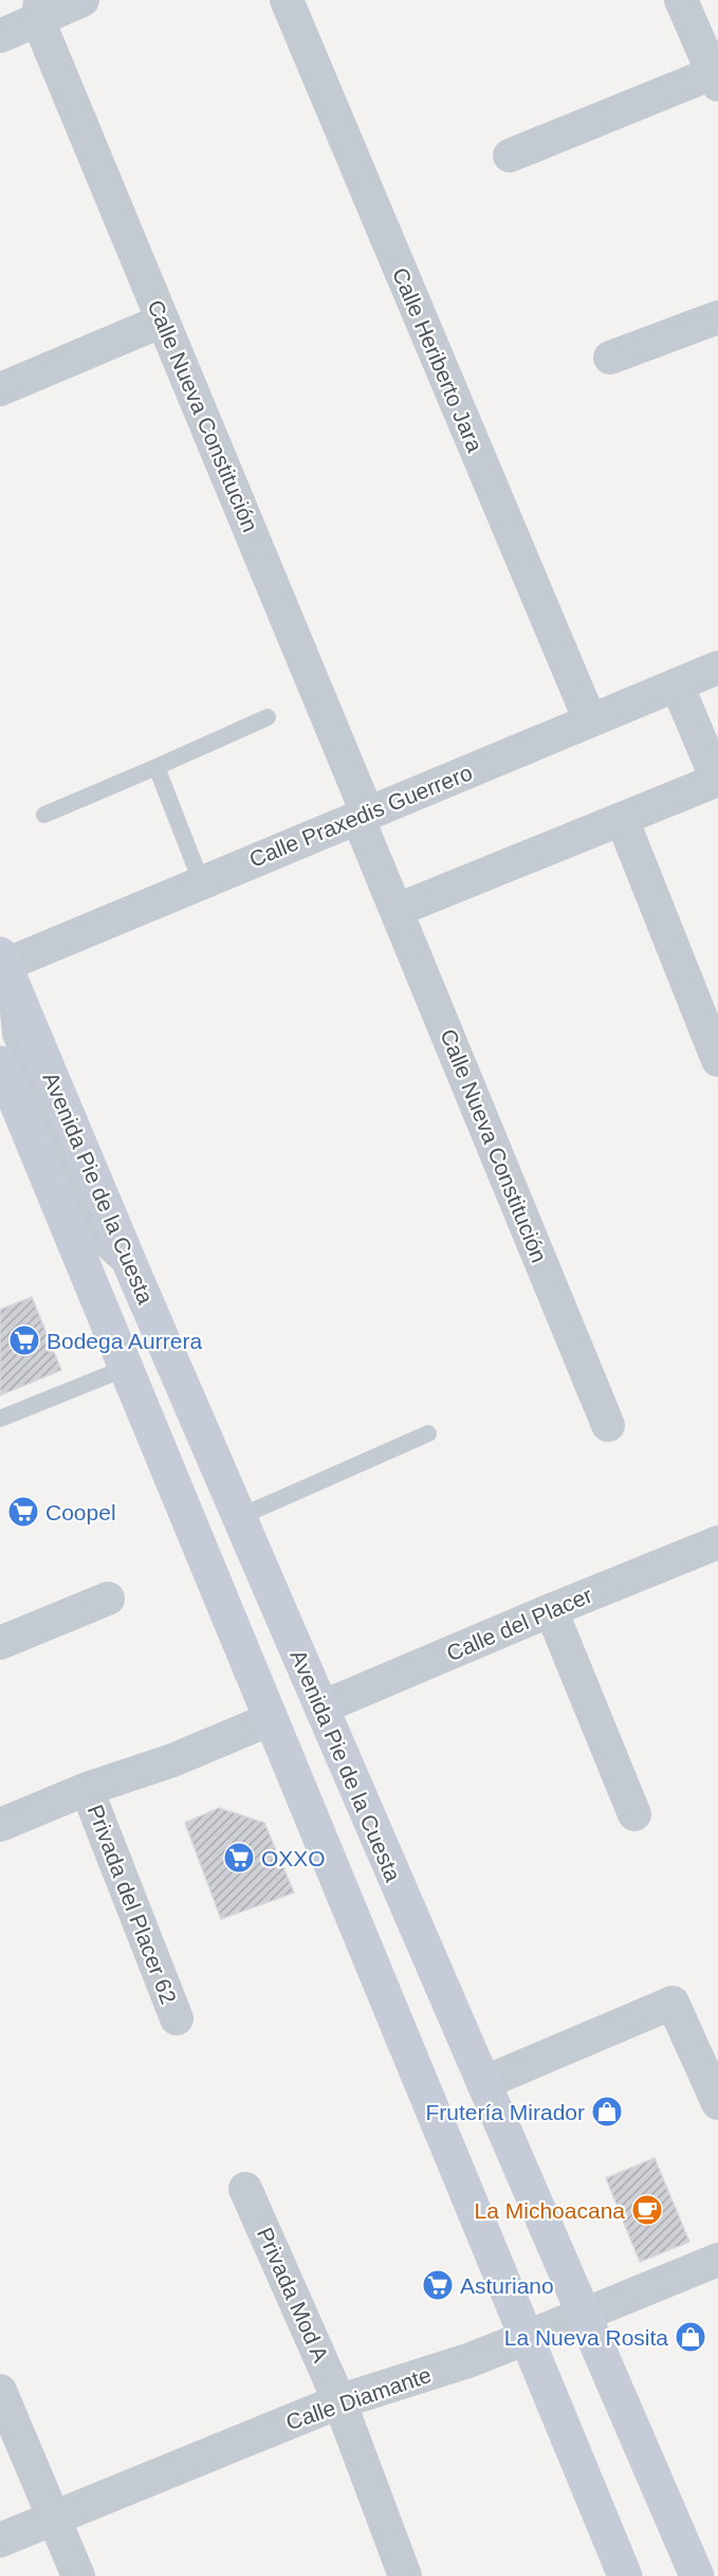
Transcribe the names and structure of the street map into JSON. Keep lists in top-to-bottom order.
{
  "streets": {
    "main road": ["Avenida Pie de la Cuesta"],
    "street": [
      "Calle Heriberto Jara",
      "Calle Nueva Constitución",
      "Calle Praxedis Guerrero",
      "Calle del Placer",
      "Privada del Placer 62",
      "Privada Mod A",
      "Calle Diamante"
    ]
  },
  "crossings": [
    ["Calle Heriberto Jara", "Calle Praxedis Guerrero"],
    ["Calle Nueva Constitución", "Calle Praxedis Guerrero"],
    ["Calle Praxedis Guerrero", "Avenida Pie de la Cuesta"],
    ["Avenida Pie de la Cuesta", "Calle del Placer"],
    ["Avenida Pie de la Cuesta", "Calle Diamante"],
    ["Privada Mod A", "Calle Diamante"]
  ],
  "places": {
    "supermarket": [
      "Bodega Aurrera",
      "Coopel",
      "OXXO",
      "Asturiano"
    ],
    "shop": ["Frutería Mirador", "La Nueva Rosita"],
    "cafe": ["La Michoacana"]
  }
}
